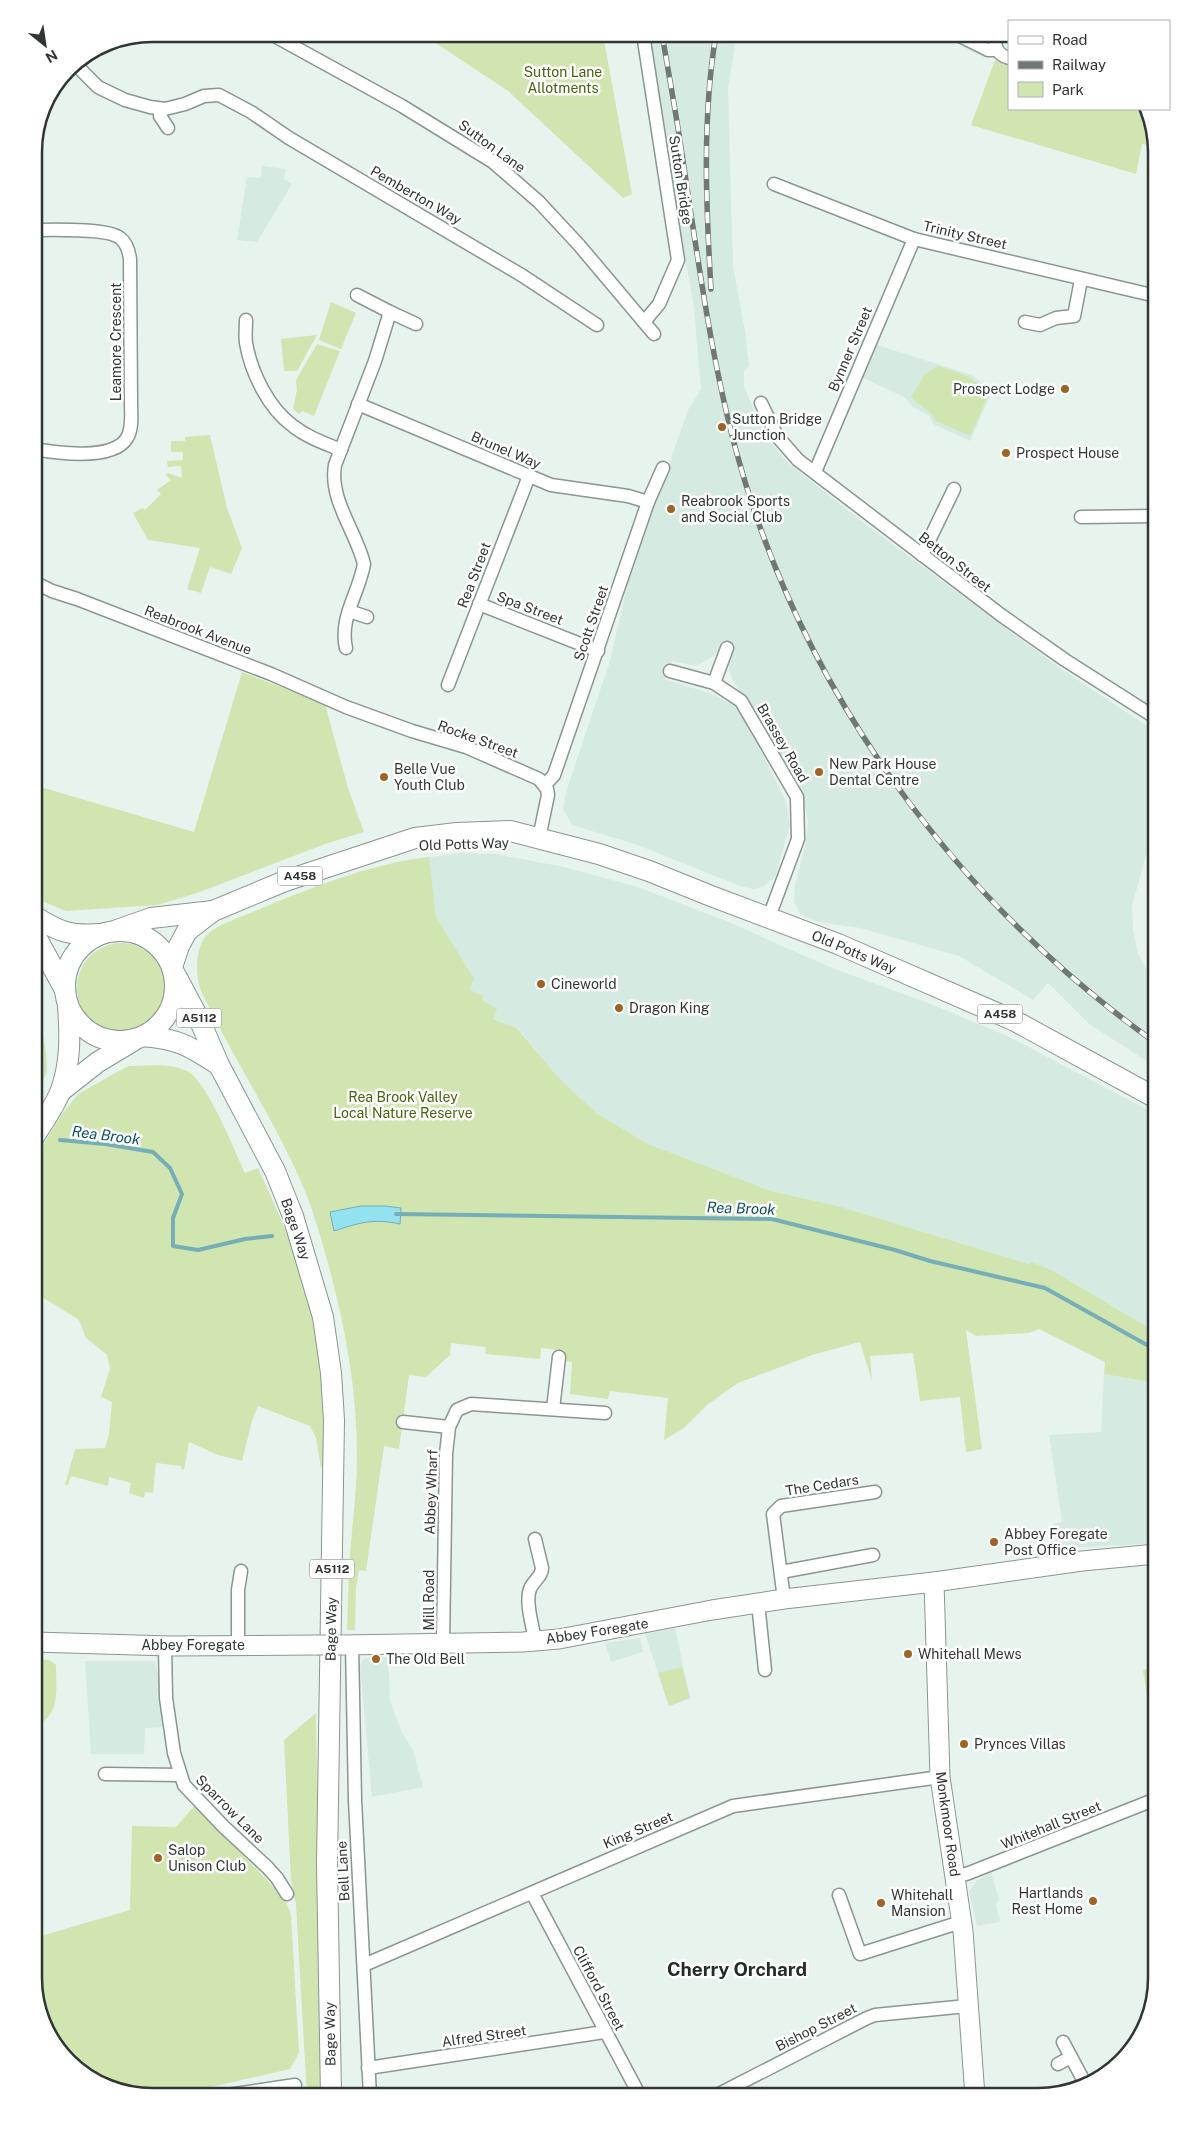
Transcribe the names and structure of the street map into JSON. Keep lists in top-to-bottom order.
{
  "streets": {
    "main road": [
      "Old Potts Way",
      "A458",
      "A5112",
      "Bage Way"
    ],
    "street": [
      "Sutton Lane",
      "Sutton Bridge",
      "Pemberton Way",
      "Trinity Street",
      "Leamore Crescent",
      "Bynner Street",
      "Brunel Way",
      "Betton Street",
      "Rea Street",
      "Spa Street",
      "Scott Street",
      "Reabrook Avenue",
      "Rocke Street",
      "Brassey Road",
      "The Cedars",
      "Abbey Wharf",
      "Mill Road",
      "Abbey Foregate",
      "Sparrow Lane",
      "Monkmoor Road",
      "Whitehall Street",
      "King Street",
      "Bell Lane",
      "Clifford Street",
      "Bishop Street",
      "Alfred Street"
    ]
  },
  "crossings": [
    ["Sutton Lane", "Sutton Bridge"],
    ["Trinity Street", "Bynner Street"],
    ["Bynner Street", "Betton Street"],
    ["Brunel Way", "Rea Street"],
    ["Brunel Way", "Scott Street"],
    ["Rea Street", "Spa Street"],
    ["Spa Street", "Scott Street"],
    ["Scott Street", "Rocke Street"],
    ["Reabrook Avenue", "Rocke Street"],
    ["Brassey Road", "Old Potts Way"],
    ["Old Potts Way", "A458"],
    ["Old Potts Way", "A5112"],
    ["Old Potts Way", "Bage Way"],
    ["A458", "A5112"],
    ["A458", "Bage Way"],
    ["A5112", "Bage Way"],
    ["The Cedars", "Abbey Foregate"],
    ["Abbey Wharf", "Mill Road"],
    ["Mill Road", "Abbey Foregate"],
    ["Abbey Foregate", "Sparrow Lane"],
    ["Abbey Foregate", "Monkmoor Road"],
    ["Abbey Foregate", "Bell Lane"],
    ["Monkmoor Road", "Whitehall Street"],
    ["Monkmoor Road", "King Street"],
    ["Monkmoor Road", "Bishop Street"],
    ["King Street", "Bell Lane"],
    ["King Street", "Clifford Street"],
    ["Bell Lane", "Alfred Street"],
    ["Clifford Street", "Alfred Street"]
  ],
  "districts": ["Cherry Orchard"],
  "water": ["Rea Brook"],
  "parks": ["Sutton Lane Allotments", "Rea Brook Valley Local Nature Reserve"],
  "places": [
    "Prospect Lodge",
    "Sutton Bridge Junction",
    "Prospect House",
    "Reabrook Sports and Social Club",
    "New Park House Dental Centre",
    "Belle Vue Youth Club",
    "Cineworld",
    "Dragon King",
    "Abbey Foregate Post Office",
    "Whitehall Mews",
    "The Old Bell",
    "Prynces Villas",
    "Salop Unison Club",
    "Hartlands Rest Home",
    "Whitehall Mansion"
  ],
  "legend": ["Road", "Railway", "Park"],
  "north": "bottom right"
}
